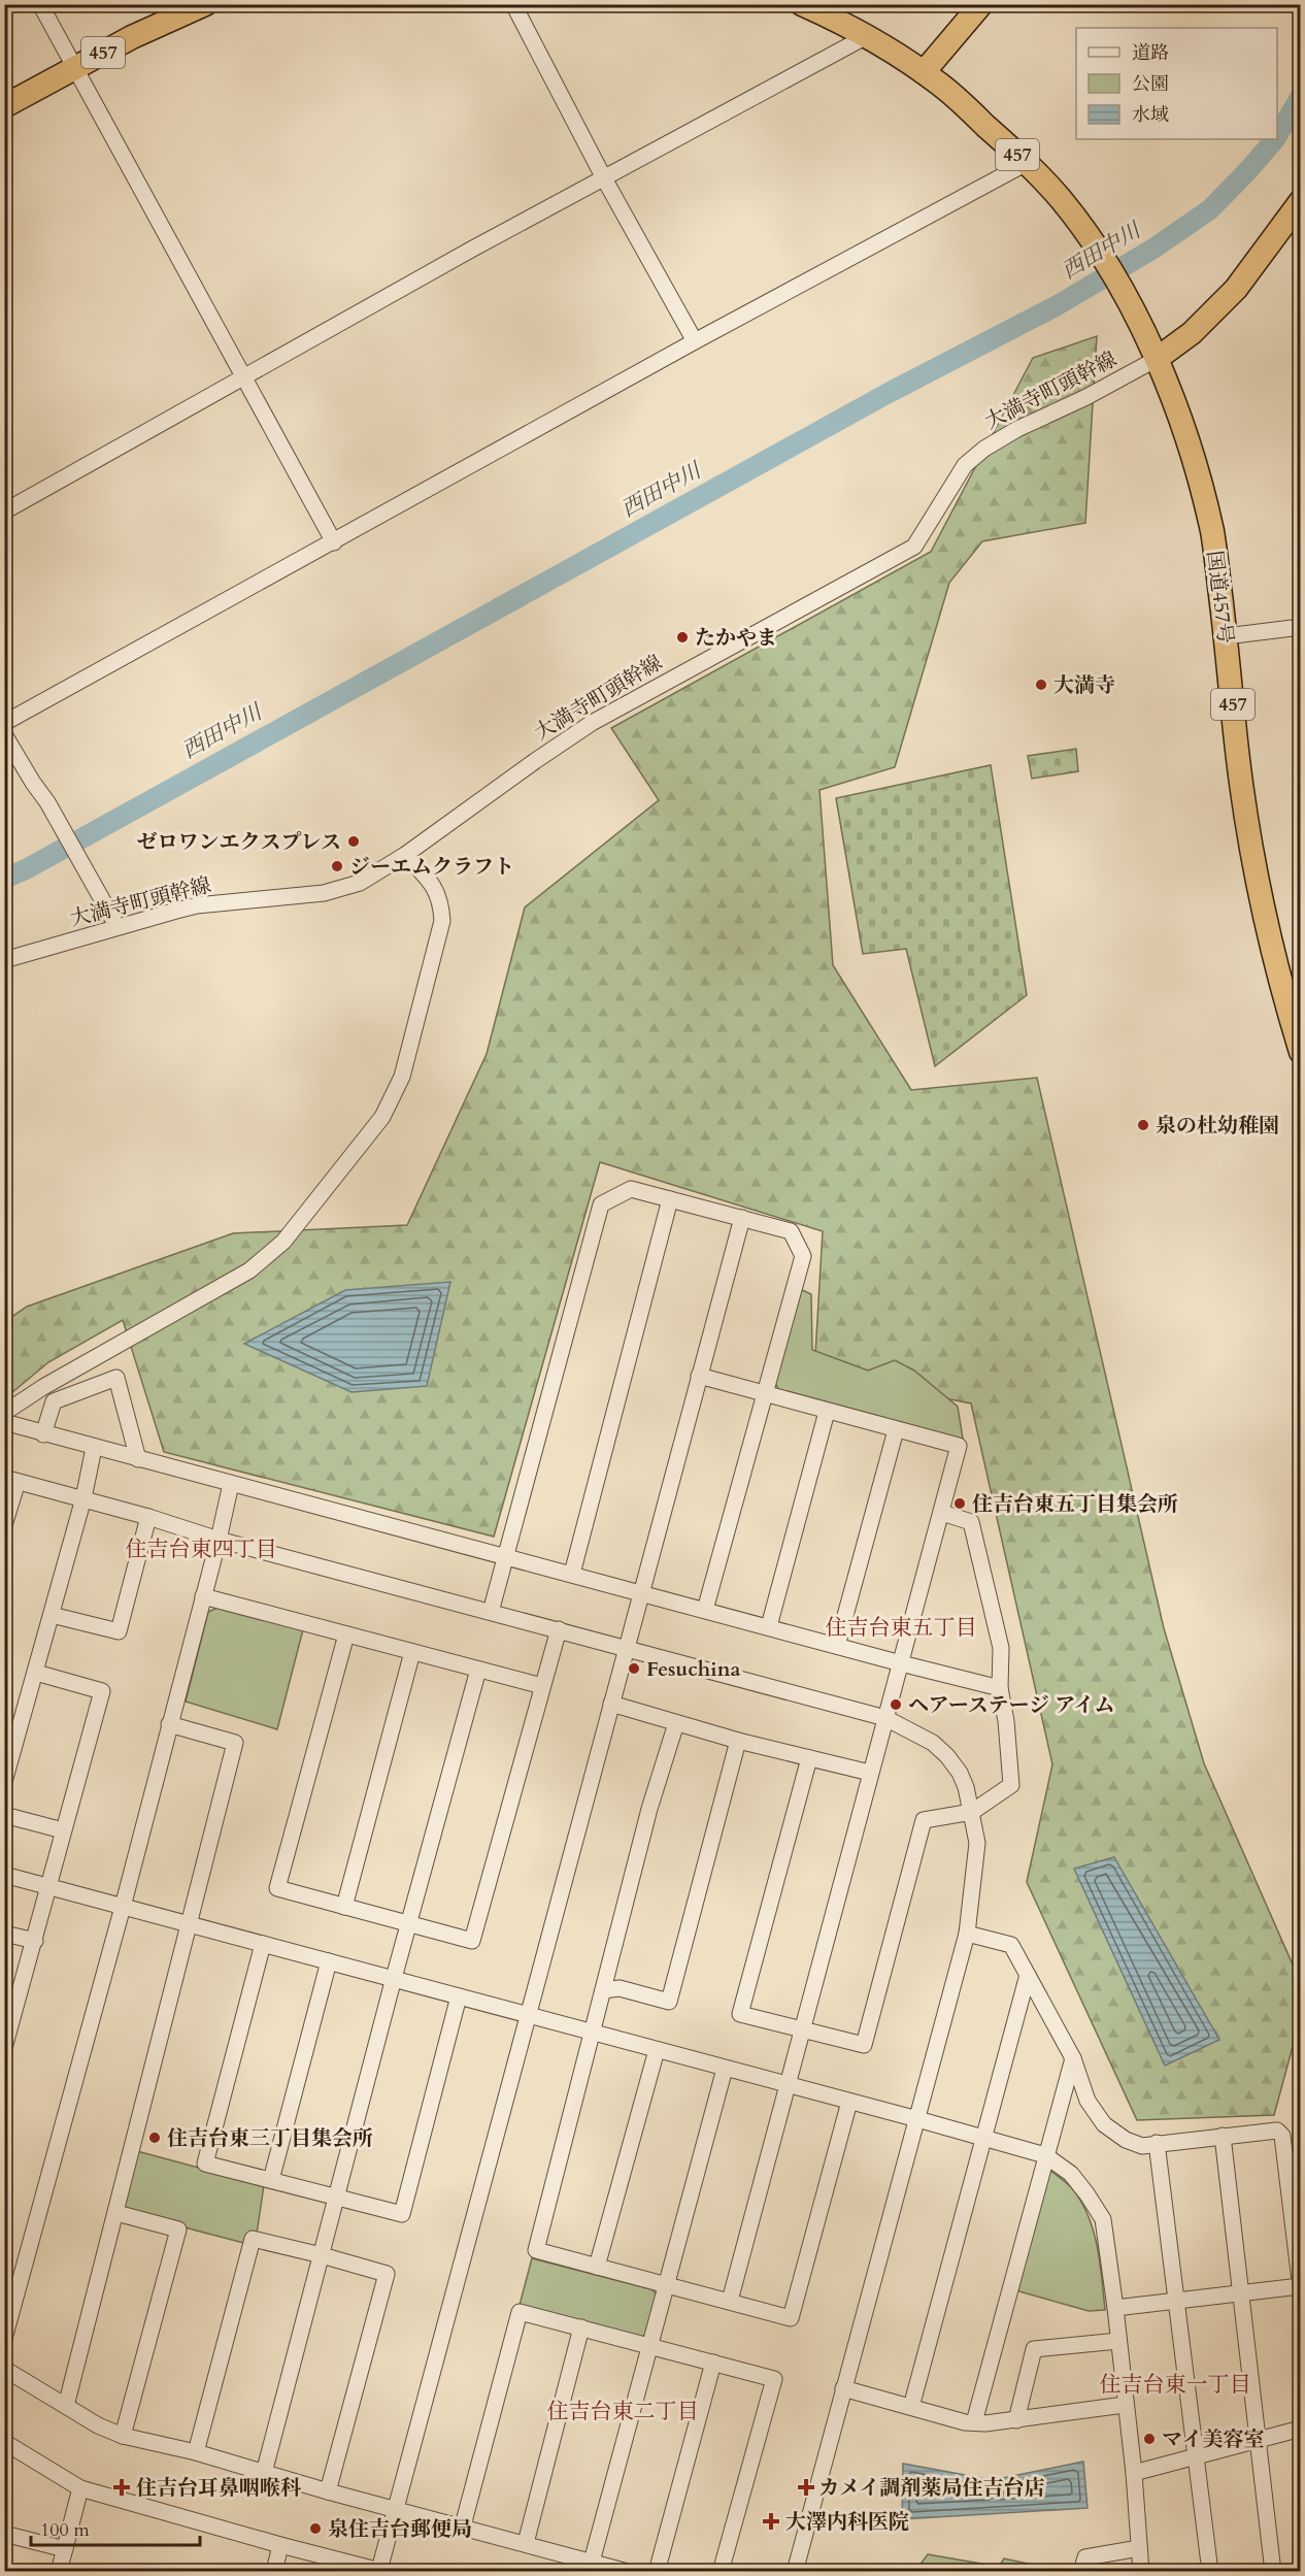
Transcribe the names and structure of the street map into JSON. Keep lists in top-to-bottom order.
{
  "streets": {
    "highway": ["457", "国道457号"],
    "street": ["大満寺町頭幹線"]
  },
  "crossings": [
    ["457", "大満寺町頭幹線"],
    ["457", "国道457号"],
    ["大満寺町頭幹線", "国道457号"]
  ],
  "districts": [
    "住吉台東四丁目",
    "住吉台東五丁目",
    "住吉台東一丁目",
    "住吉台東二丁目"
  ],
  "water": ["西田中川"],
  "places": {
    "other": [
      "たかやま",
      "大満寺",
      "ゼロワンエクスプレス",
      "ジーエムクラフト",
      "泉の杜幼稚園",
      "住吉台東五丁目集会所",
      "Fesuchina",
      "ヘアーステージ アイム",
      "住吉台東三丁目集会所",
      "マイ美容室",
      "泉住吉台郵便局"
    ],
    "health": ["住吉台耳鼻咽喉科", "カメイ調剤薬局住吉台店", "大澤内科医院"]
  },
  "legend": ["道路", "公園", "水域"],
  "scale_bar": "100 m"
}
